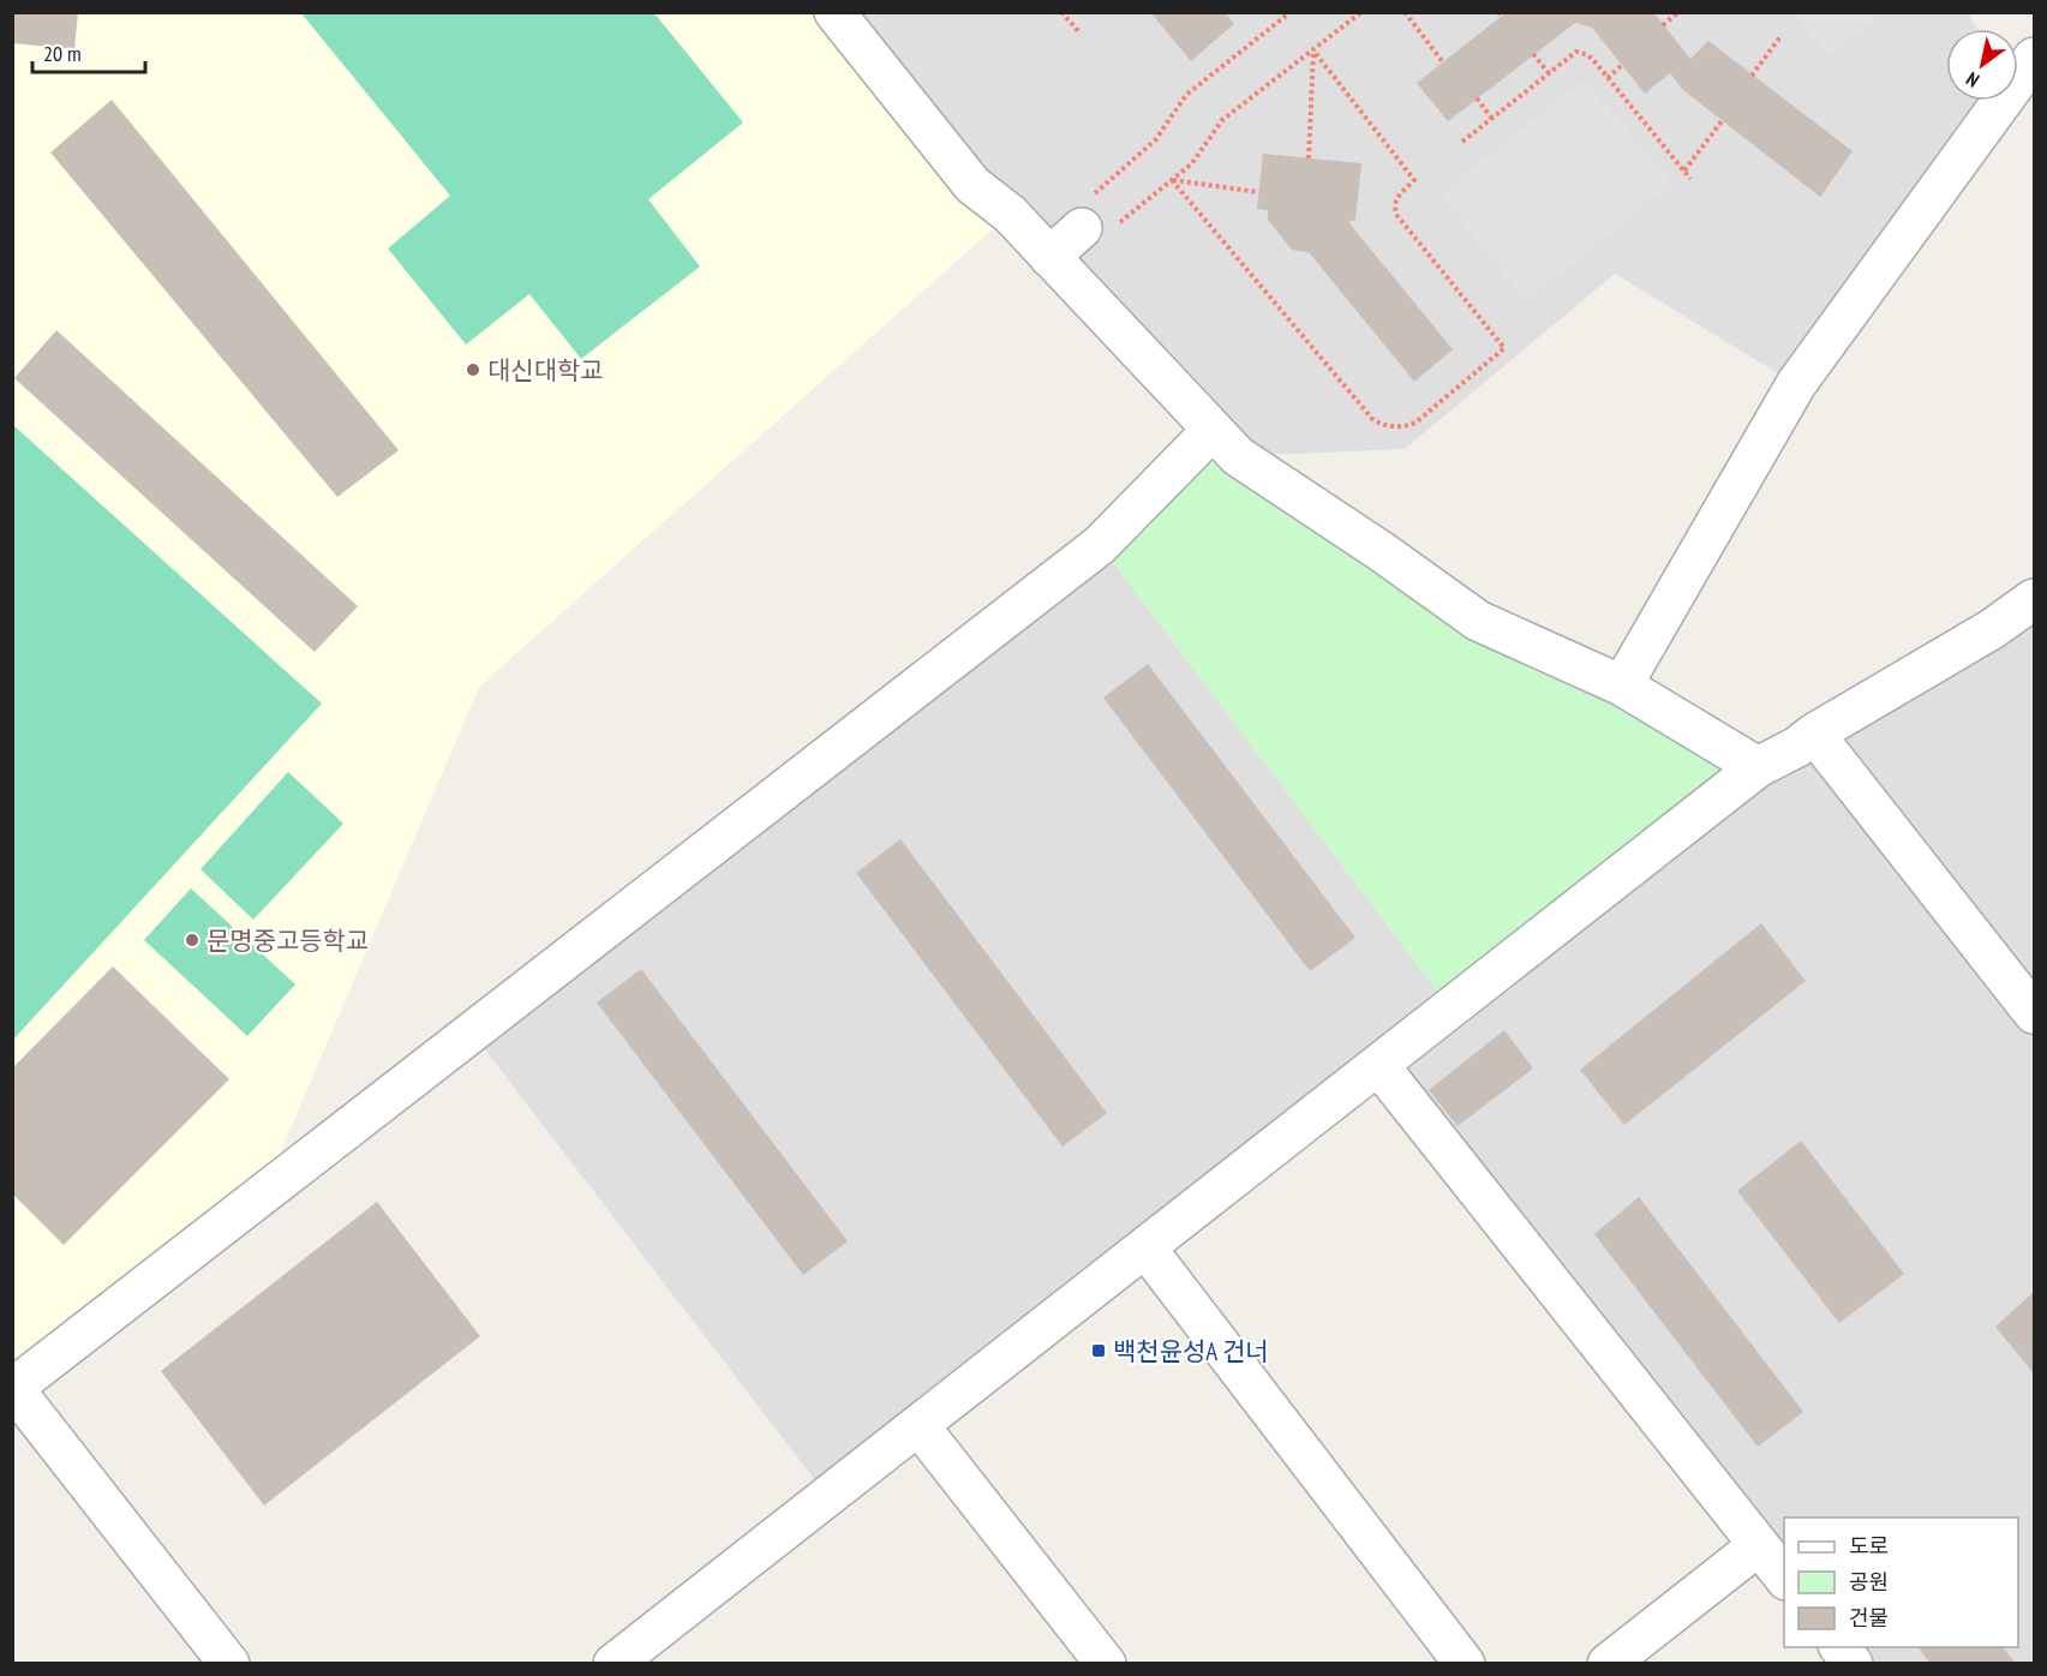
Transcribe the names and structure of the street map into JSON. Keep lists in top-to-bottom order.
{
  "places": {
    "other": ["대신대학교", "문명중고등학교"],
    "transit": ["백천윤성A 건너"]
  },
  "legend": ["도로", "공원", "건물"],
  "scale_bar": "20 m",
  "north": "bottom left"
}
